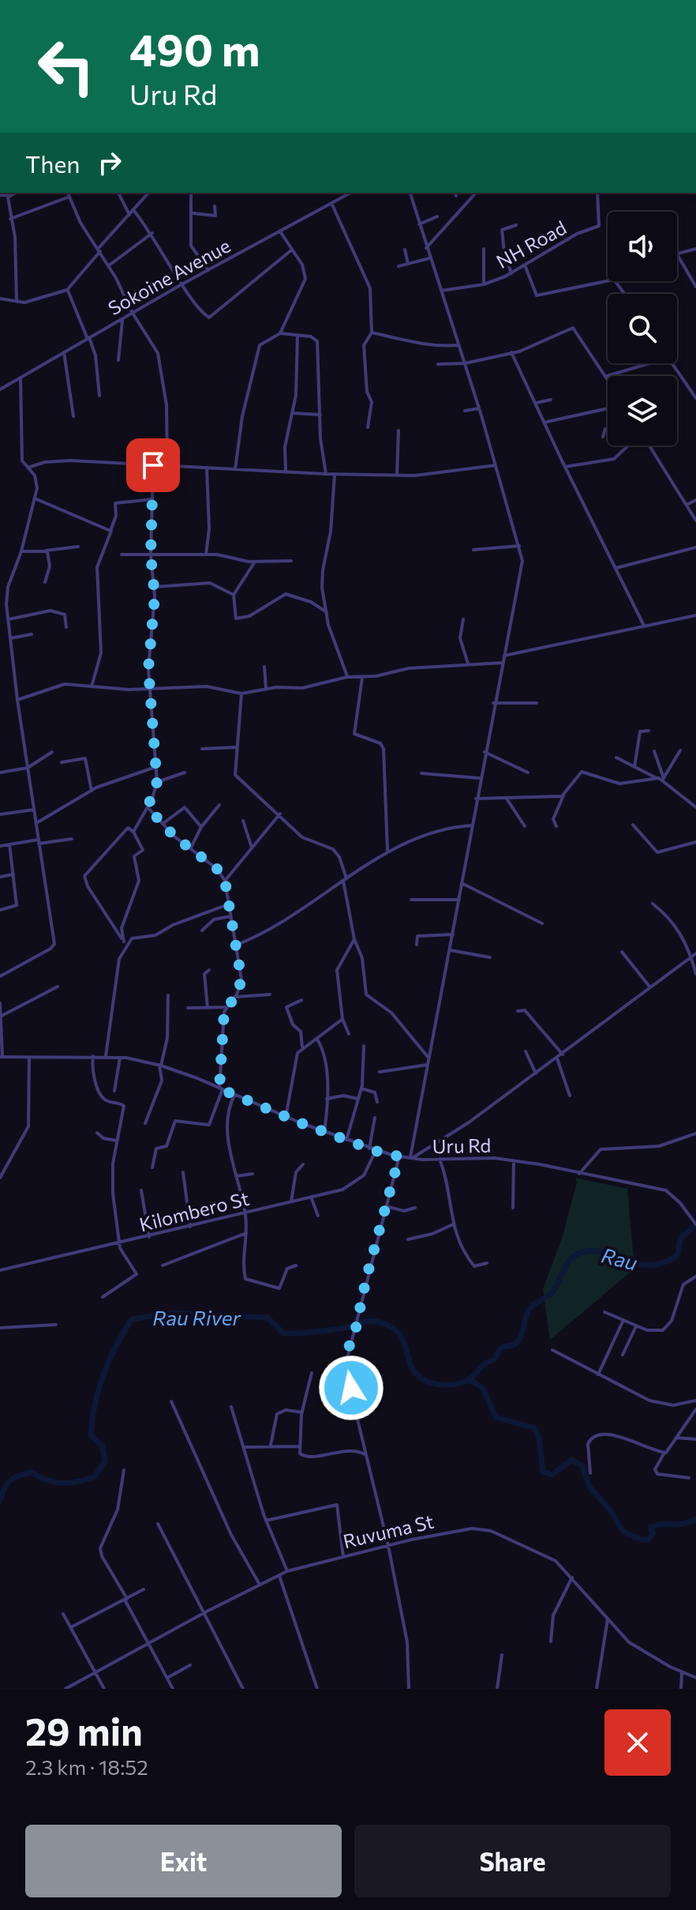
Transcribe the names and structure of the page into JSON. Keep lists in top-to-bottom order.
{
  "streets": {
    "street": [
      "NH Road",
      "Sokoine Avenue",
      "Uru Rd",
      "Kilombero St",
      "Ruvuma St"
    ]
  },
  "crossings": [
    ["Uru Rd", "Kilombero St"]
  ],
  "water": ["Rau", "Rau River"],
  "page": {
    "turn": ["490 m", "Uru Rd"],
    "then": "Then",
    "heading": ["29 min", "2.3 km · 18:52"],
    "buttons": ["Exit", "Share"]
  }
}
